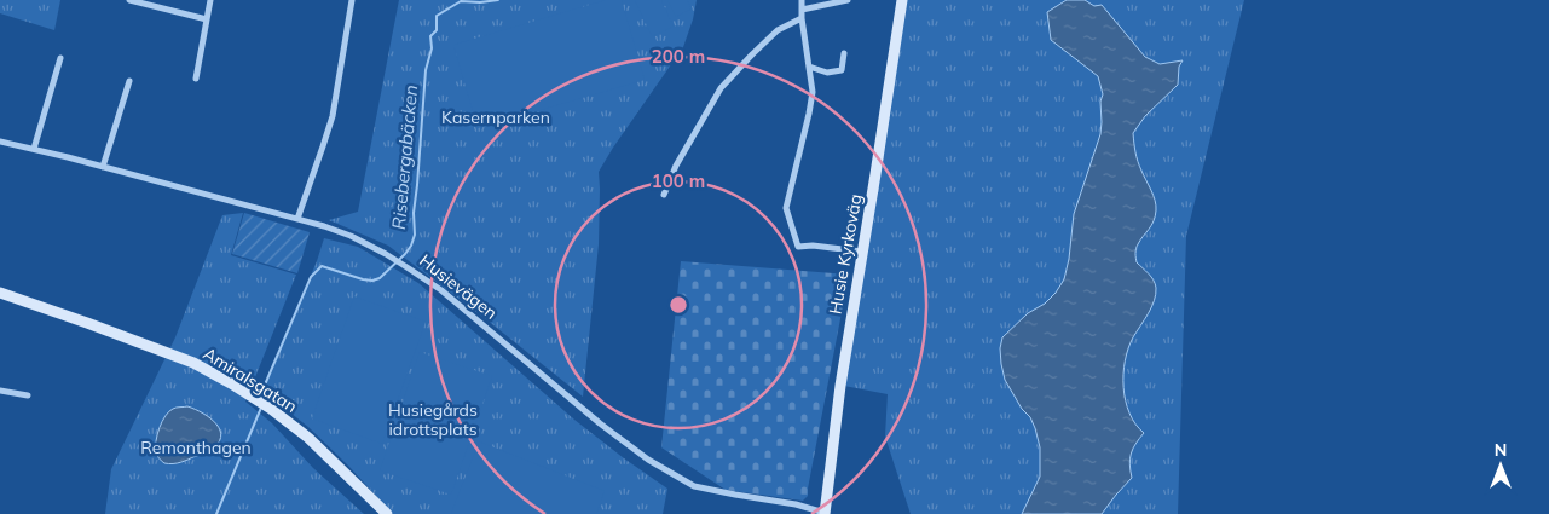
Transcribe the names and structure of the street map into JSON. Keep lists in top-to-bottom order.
{
  "streets": {
    "street": ["Husie Kyrkoväg", "Husievägen", "Amiralsgatan"]
  },
  "crossings": [
    ["Husie Kyrkoväg", "Husievägen"]
  ],
  "water": ["Risebergabäcken"],
  "parks": ["Kasernparken", "Husiegårds idrottsplats", "Remonthagen"],
  "north": "top",
  "rings": ["200 m", "100 m"]
}
